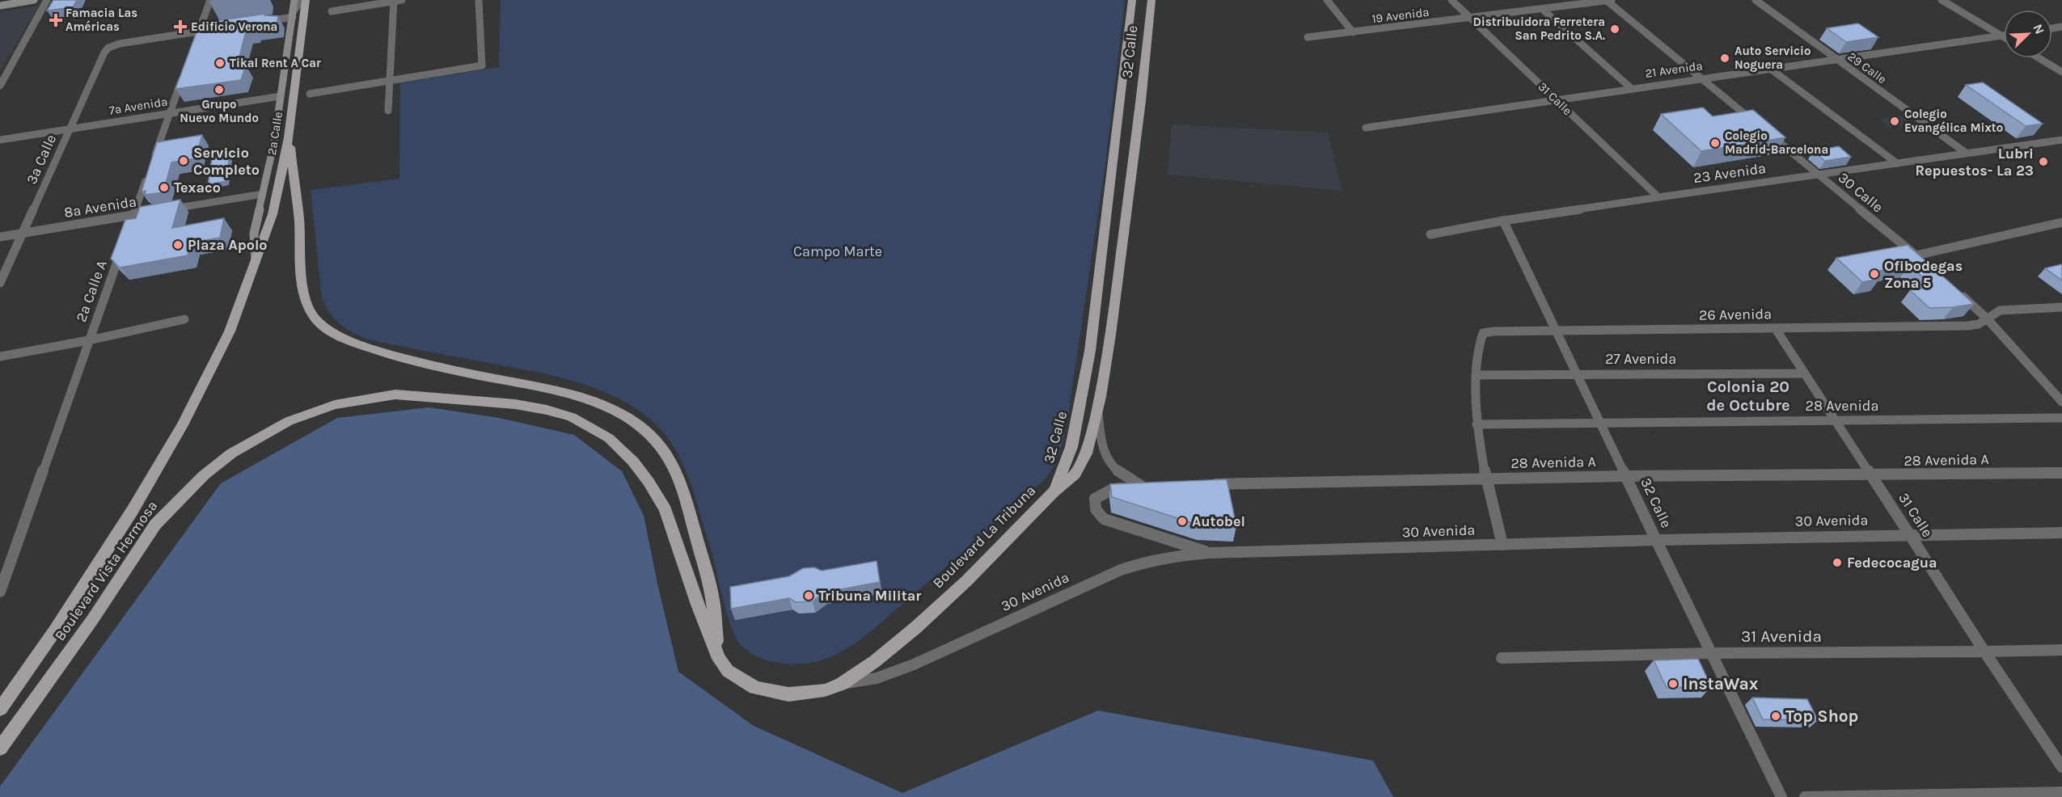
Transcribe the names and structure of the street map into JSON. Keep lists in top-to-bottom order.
{
  "streets": {
    "main road": [
      "32 Calle",
      "2a Calle",
      "Boulevard La Tribuna",
      "Boulevard Vista Hermosa"
    ],
    "street": [
      "19 Avenida",
      "29 Calle",
      "21 Avenida",
      "31 Calle",
      "7a Avenida",
      "3a Calle",
      "23 Avenida",
      "30 Calle",
      "8a Avenida",
      "2a Calle A",
      "26 Avenida",
      "27 Avenida",
      "28 Avenida",
      "28 Avenida A",
      "30 Avenida",
      "31 Avenida"
    ]
  },
  "crossings": [
    ["19 Avenida", "31 Calle"],
    ["32 Calle", "23 Avenida"],
    ["32 Calle", "26 Avenida"],
    ["32 Calle", "27 Avenida"],
    ["32 Calle", "28 Avenida"],
    ["32 Calle", "28 Avenida A"],
    ["32 Calle", "30 Avenida"],
    ["32 Calle", "Boulevard La Tribuna"],
    ["32 Calle", "31 Avenida"],
    ["29 Calle", "21 Avenida"],
    ["29 Calle", "23 Avenida"],
    ["21 Avenida", "31 Calle"],
    ["31 Calle", "23 Avenida"],
    ["31 Calle", "26 Avenida"],
    ["31 Calle", "27 Avenida"],
    ["31 Calle", "28 Avenida"],
    ["31 Calle", "28 Avenida A"],
    ["31 Calle", "30 Avenida"],
    ["31 Calle", "31 Avenida"],
    ["7a Avenida", "2a Calle"],
    ["7a Avenida", "3a Calle"],
    ["7a Avenida", "2a Calle A"],
    ["2a Calle", "Boulevard Vista Hermosa"],
    ["3a Calle", "8a Avenida"],
    ["23 Avenida", "30 Calle"],
    ["8a Avenida", "2a Calle A"],
    ["26 Avenida", "27 Avenida"],
    ["30 Avenida", "Boulevard La Tribuna"],
    ["Boulevard La Tribuna", "Boulevard Vista Hermosa"]
  ],
  "districts": ["Colonia 20 de Octubre"],
  "parks": ["Campo Marte"],
  "places": {
    "health": ["Famacia Las Américas", "Edificio Verona"],
    "other": [
      "Distribuidora Ferretera San Pedrito S.A.",
      "Auto Servicio Noguera",
      "Tikal Rent A Car",
      "Grupo Nuevo Mundo",
      "Colegio Evangélica Mixto",
      "Colegio Madrid-Barcelona",
      "Servicio Completo",
      "Lubri Repuestos- La 23",
      "Texaco",
      "Plaza Apolo",
      "Ofibodegas Zona 5",
      "Autobel",
      "Fedecocagua",
      "Tribuna Militar",
      "InstaWax",
      "Top Shop"
    ]
  },
  "north": "top right"
}
